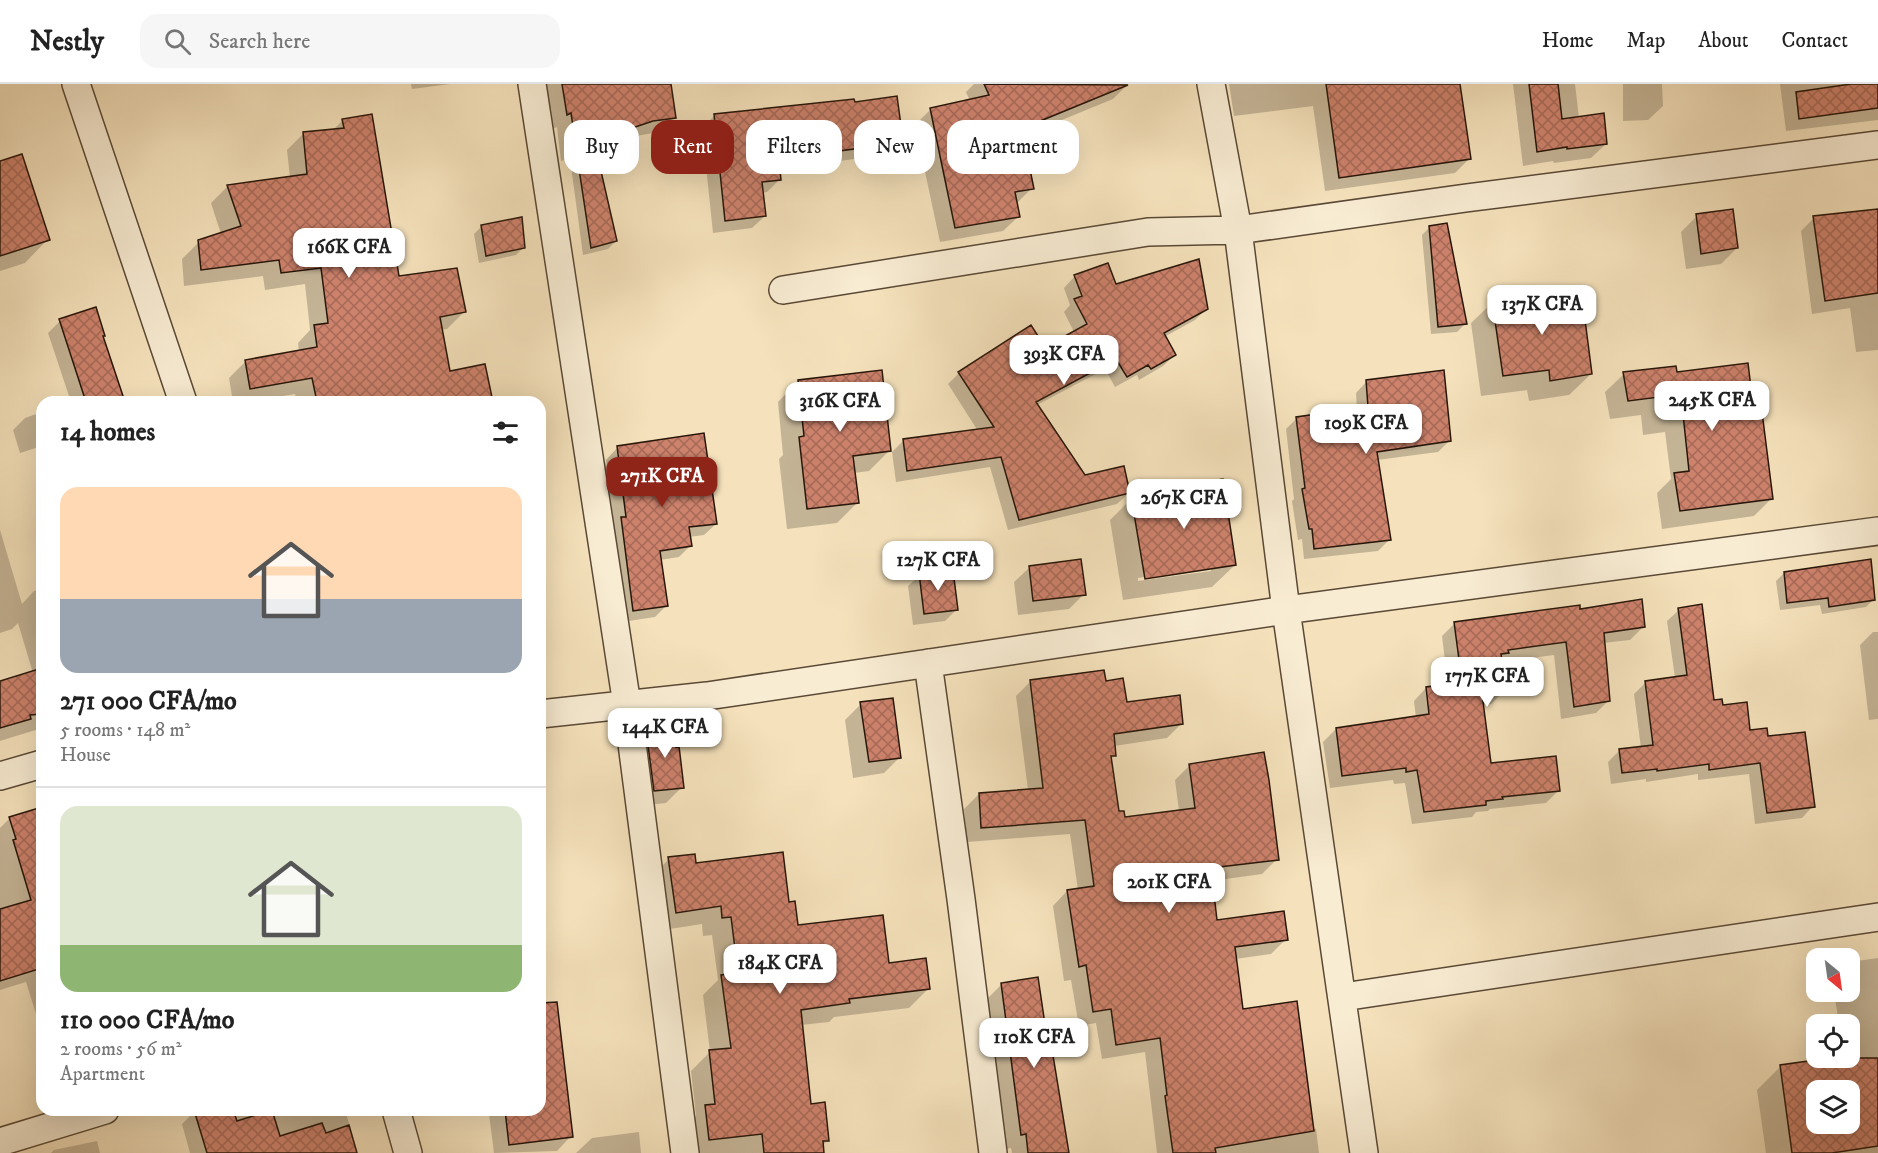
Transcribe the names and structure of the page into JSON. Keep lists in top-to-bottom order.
{
  "north": "bottom right",
  "page": {
    "header": "Nestly",
    "search": "Search here",
    "nav": [
      "Home",
      "Map",
      "About",
      "Contact"
    ],
    "chip": [
      "Buy",
      "Rent",
      "Filters",
      "New",
      "Apartment"
    ],
    "price": [
      "166K CFA",
      "137K CFA",
      "393K CFA",
      "245K CFA",
      "316K CFA",
      "109K CFA",
      "271K CFA",
      "267K CFA",
      "127K CFA",
      "177K CFA",
      "144K CFA",
      "201K CFA",
      "184K CFA",
      "110K CFA"
    ],
    "heading": "14 homes",
    "list": [
      {
        "name": "271 000 CFA/mo",
        "note": "5 rooms · 148 m² · House"
      },
      {
        "name": "110 000 CFA/mo",
        "note": "2 rooms · 56 m² · Apartment"
      }
    ]
  }
}
